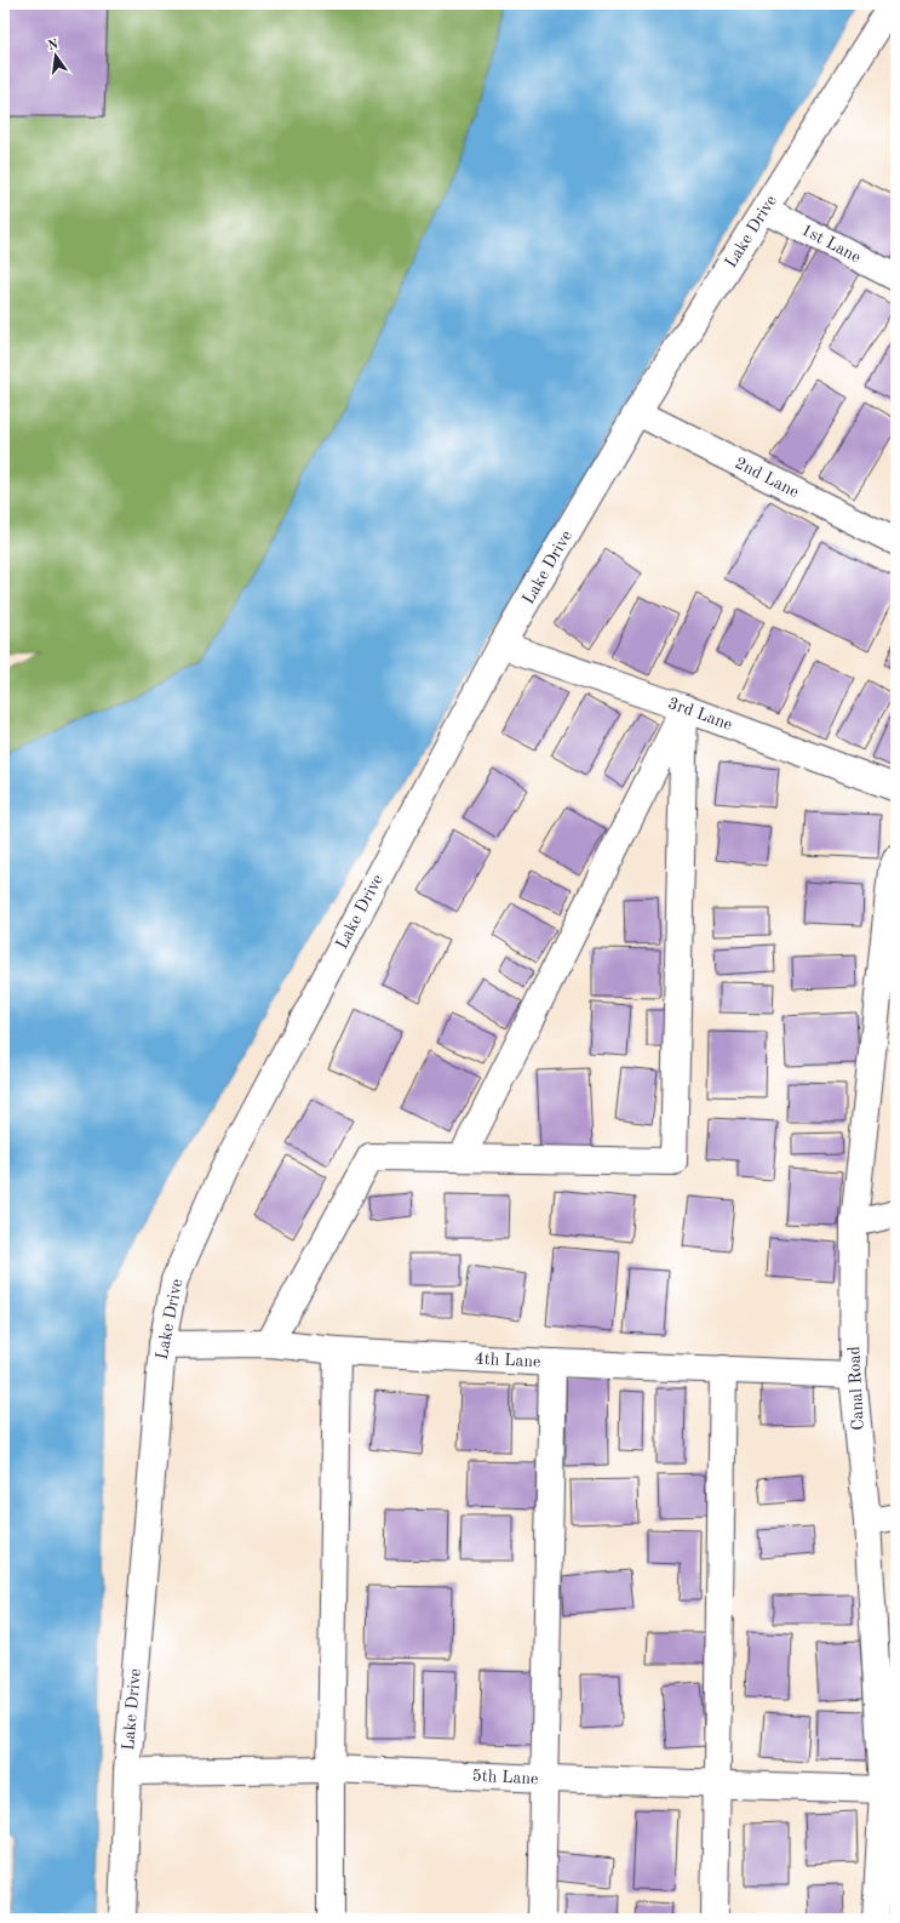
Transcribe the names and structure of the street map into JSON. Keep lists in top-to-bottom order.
{
  "streets": {
    "street": [
      "Lake Drive",
      "1st Lane",
      "2nd Lane",
      "3rd Lane",
      "4th Lane",
      "Canal Road",
      "5th Lane"
    ]
  },
  "crossings": [
    ["Lake Drive", "1st Lane"],
    ["Lake Drive", "2nd Lane"],
    ["Lake Drive", "3rd Lane"],
    ["Lake Drive", "4th Lane"],
    ["Lake Drive", "5th Lane"],
    ["4th Lane", "Canal Road"],
    ["Canal Road", "5th Lane"]
  ],
  "north": "top"
}
